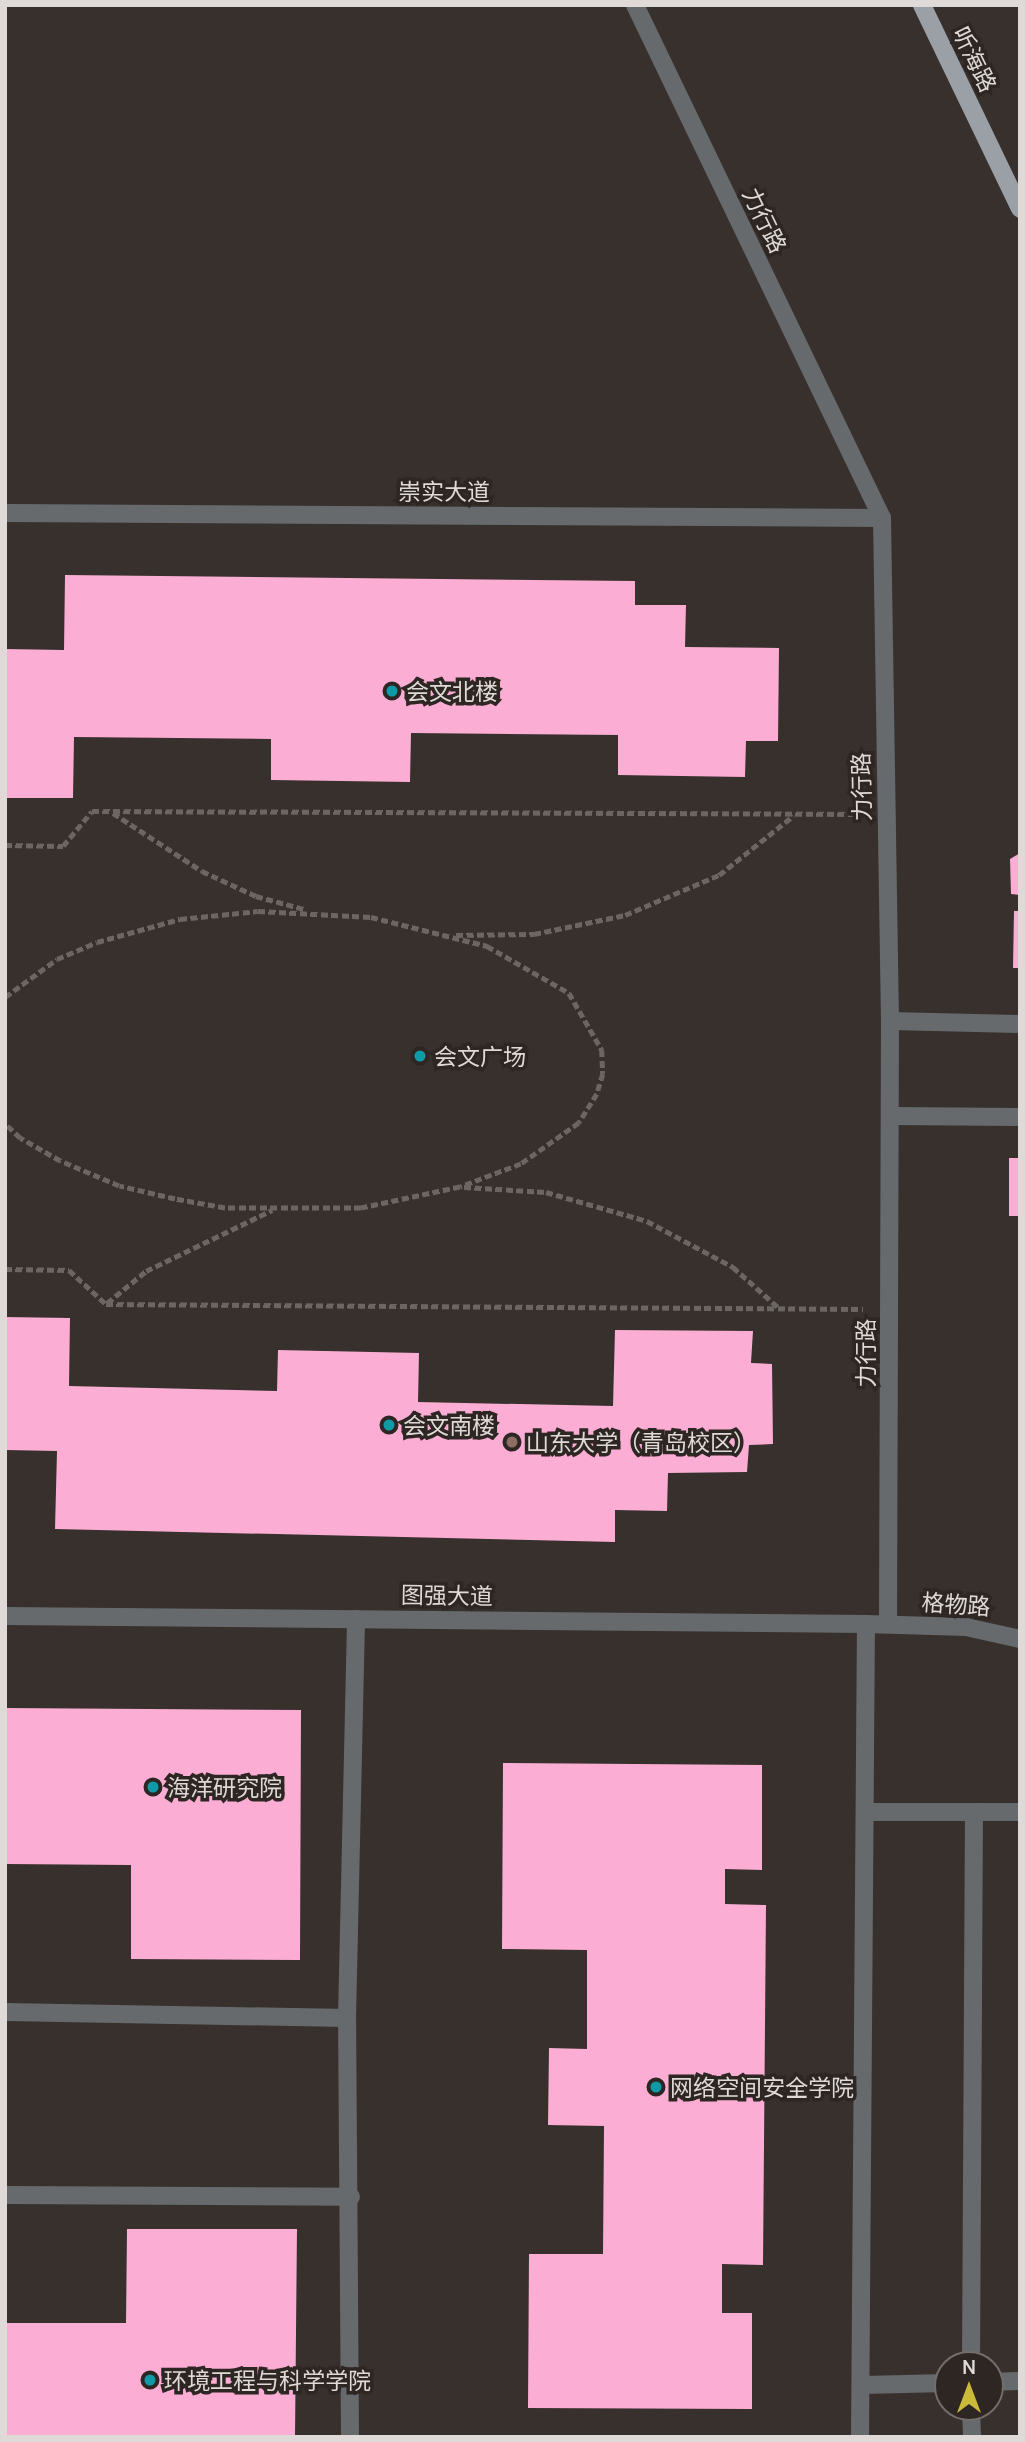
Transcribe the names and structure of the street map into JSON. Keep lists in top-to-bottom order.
{
  "streets": {
    "main road": ["听海路"],
    "lane": [
      "力行路",
      "崇实大道",
      "图强大道",
      "格物路"
    ]
  },
  "crossings": [
    ["力行路", "崇实大道"],
    ["力行路", "图强大道"],
    ["力行路", "格物路"],
    ["图强大道", "格物路"]
  ],
  "places": [
    "会文北楼",
    "会文广场",
    "会文南楼",
    "山东大学（青岛校区）",
    "海洋研究院",
    "网络空间安全学院",
    "环境工程与科学学院"
  ],
  "north": "top"
}
